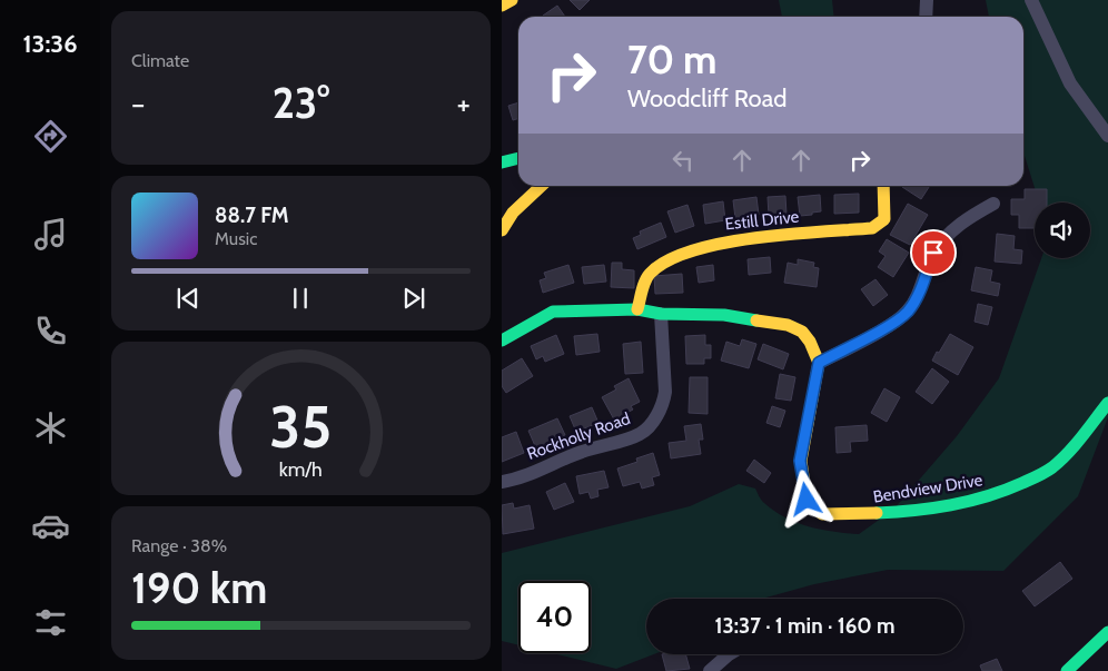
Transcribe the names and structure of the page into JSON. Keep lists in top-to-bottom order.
{
  "streets": {
    "street": ["Estill Drive", "Rockholly Road", "Bendview Drive"]
  },
  "page": {
    "tabs": "13:36",
    "tile": [
      "Climate",
      ["Range · 38%", "190 km"]
    ],
    "turn": ["70 m", "Woodcliff Road"],
    "heat": ["−", "23°", "+"],
    "song": ["88.7 FM", "Music"],
    "limit": "40",
    "trip": "13:37 · 1 min · 160 m",
    "gauge": ["35", "km/h"]
  }
}
